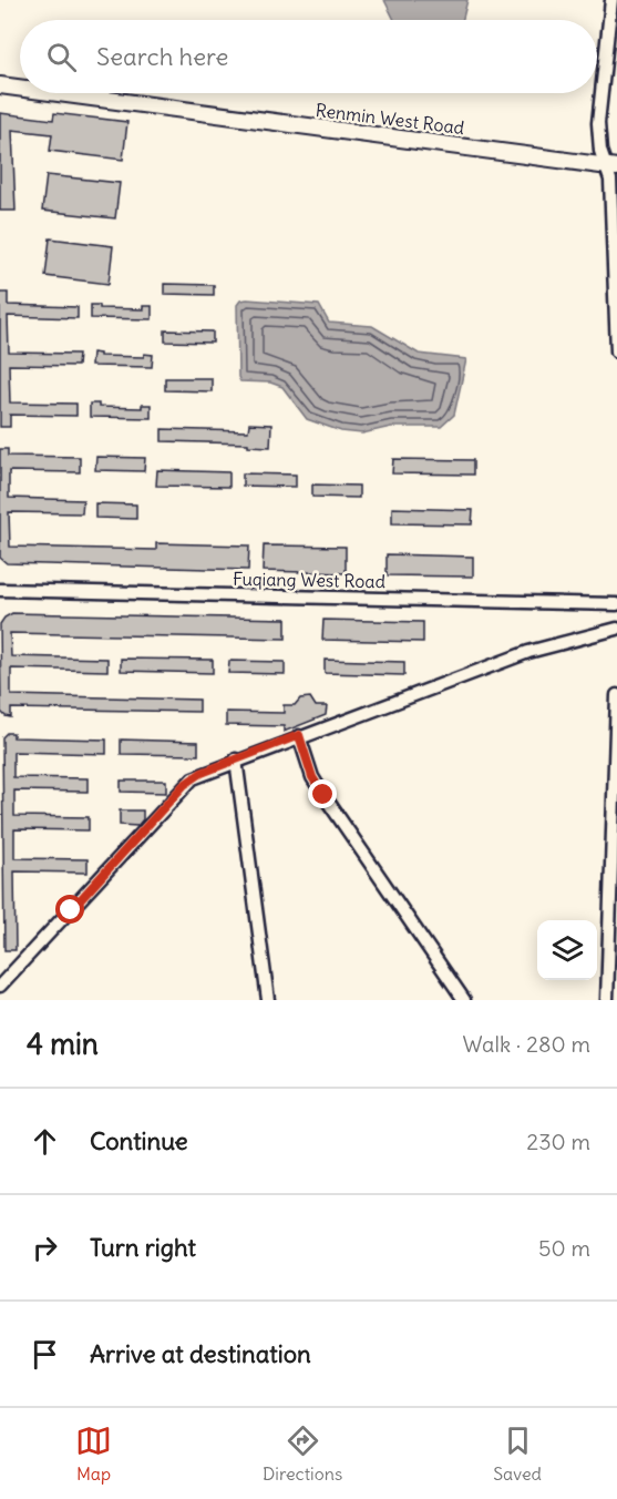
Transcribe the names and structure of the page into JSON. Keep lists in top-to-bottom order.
{
  "streets": {
    "main road": ["Renmin West Road"],
    "street": ["Fuqiang West Road"]
  },
  "page": {
    "search": "Search here",
    "heading": ["4 min", "Walk · 280 m"],
    "list": [
      ["Continue", "230 m"],
      ["Turn right", "50 m"],
      "Arrive at destination"
    ],
    "nav": ["Map", "Directions", "Saved"]
  }
}
